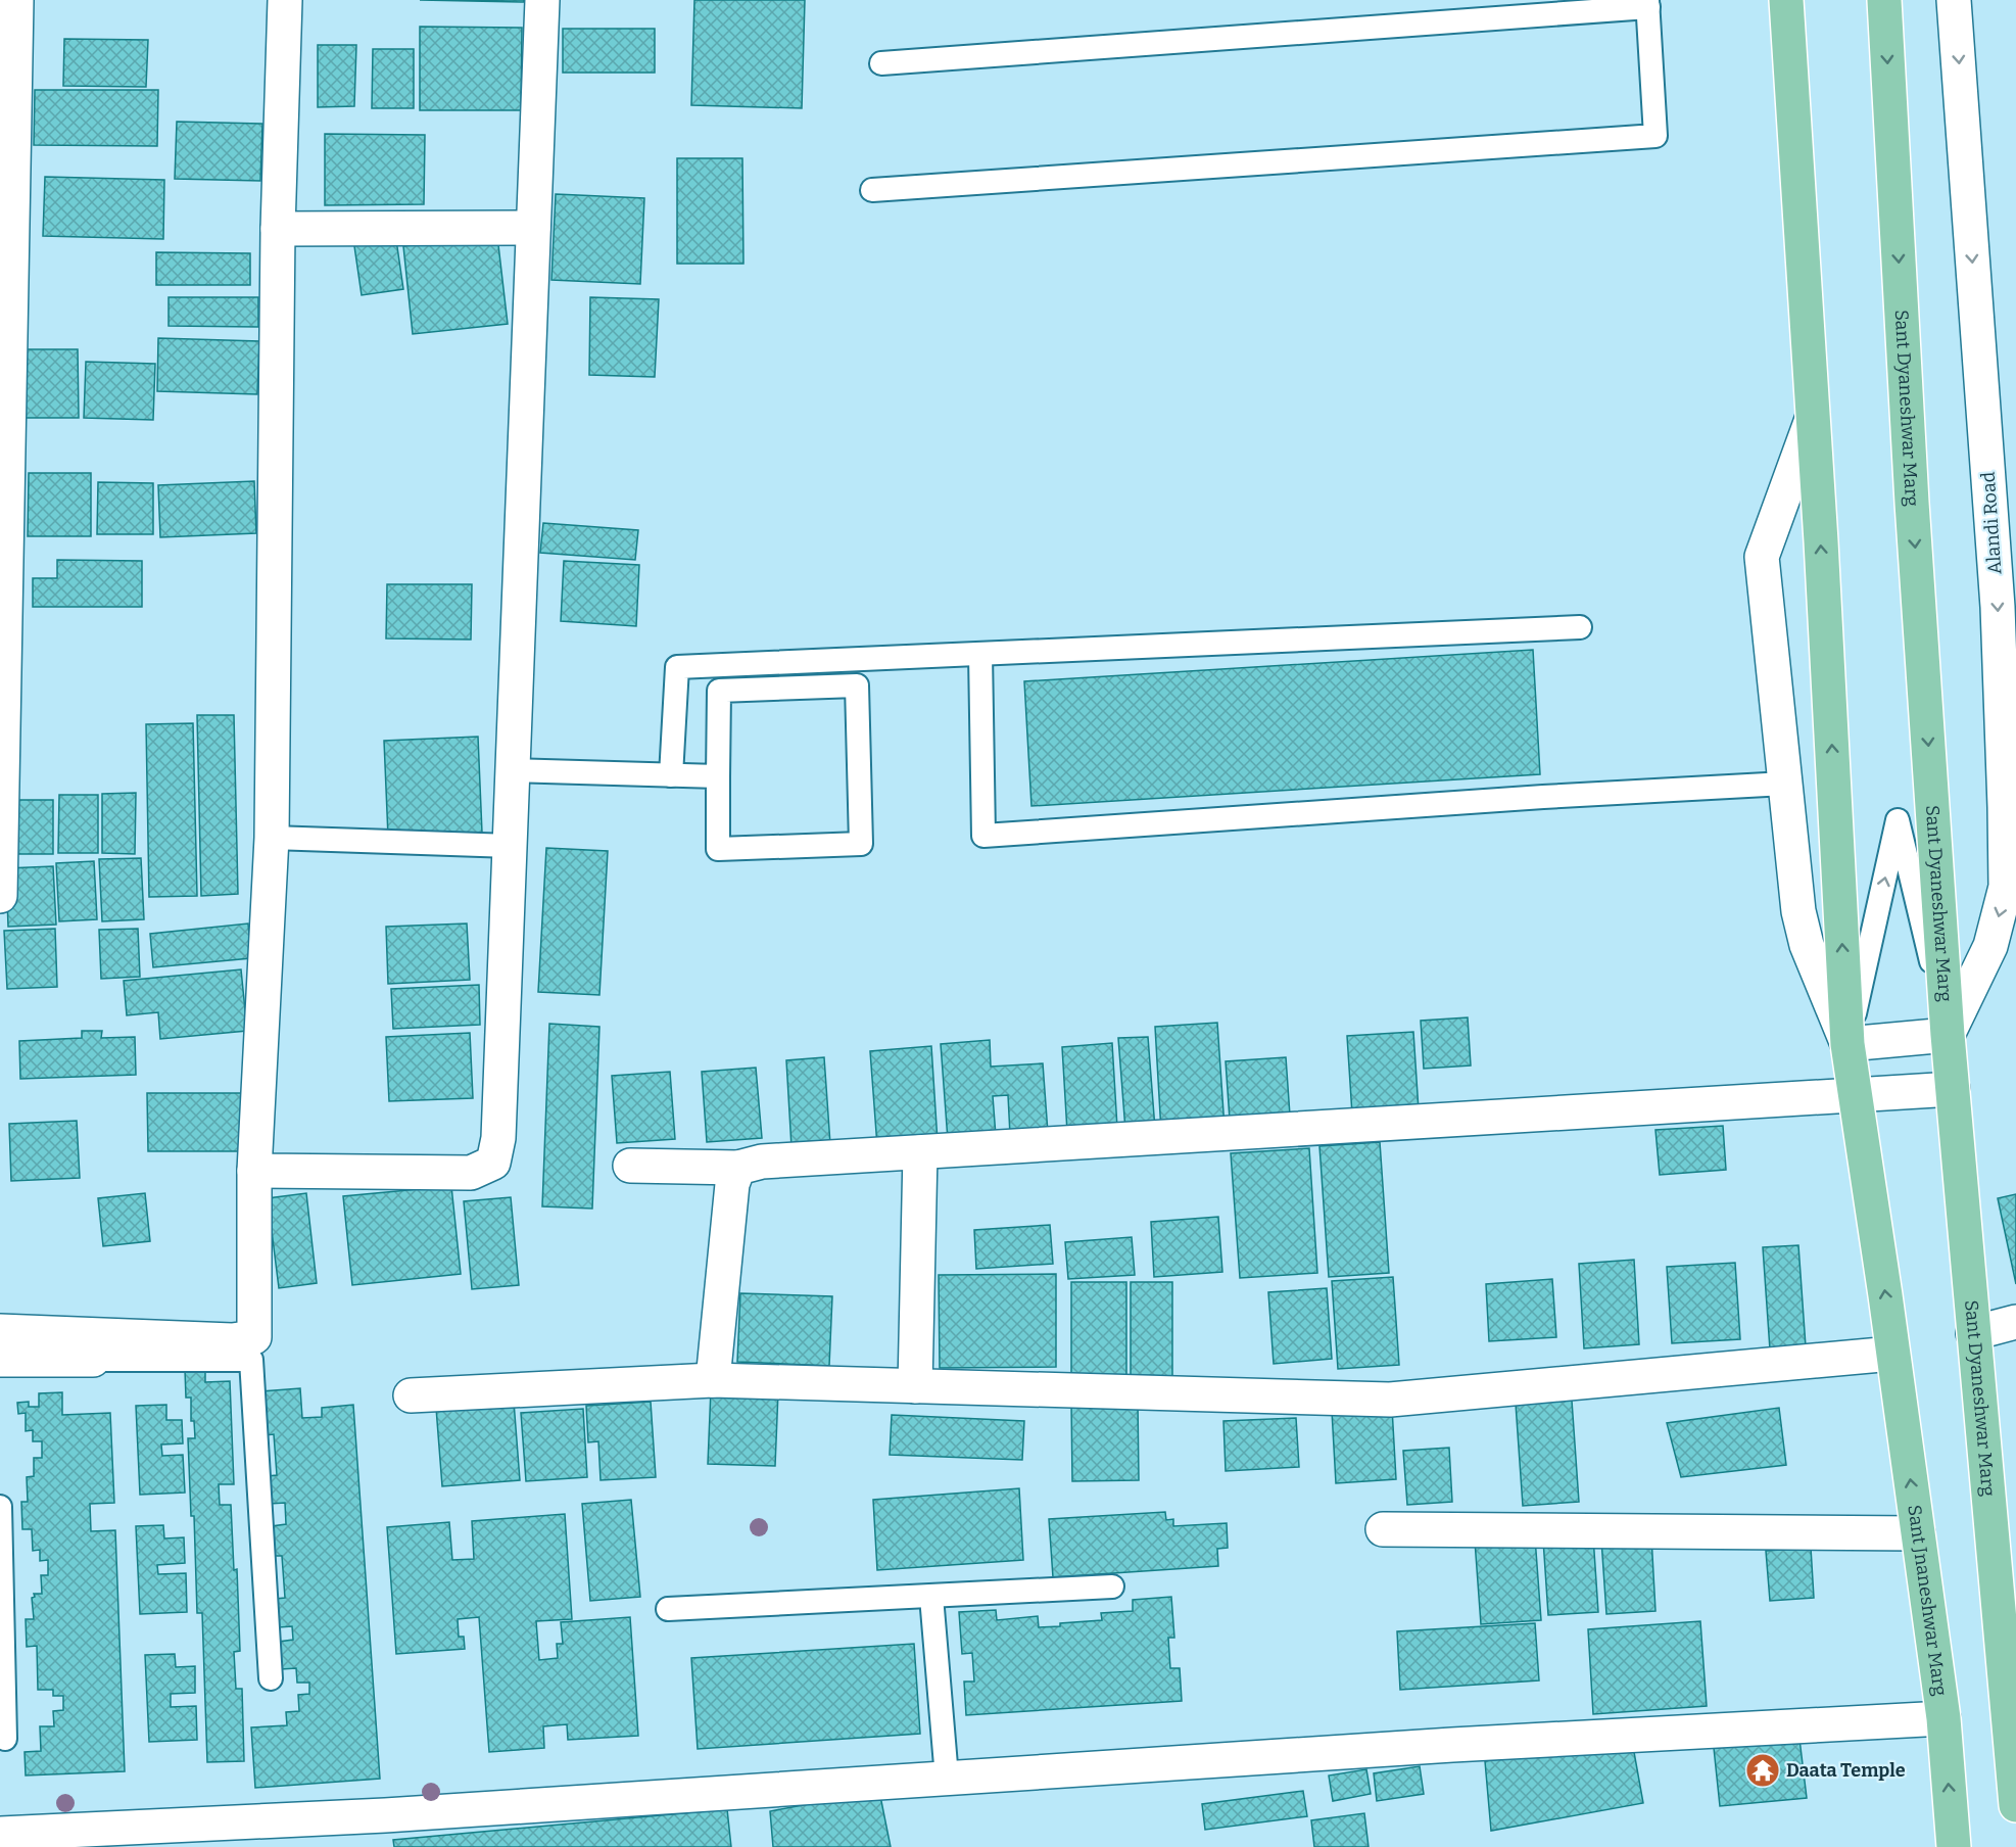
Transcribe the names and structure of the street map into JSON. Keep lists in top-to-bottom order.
{
  "streets": {
    "main road": ["Sant Dyaneshwar Marg", "Sant Jnaneshwar Marg"],
    "street": ["Alandi Road"]
  },
  "crossings": [
    ["Sant Dyaneshwar Marg", "Alandi Road"]
  ],
  "one_way": ["Sant Jnaneshwar Marg"],
  "places": {
    "temple": ["Daata Temple"]
  }
}
